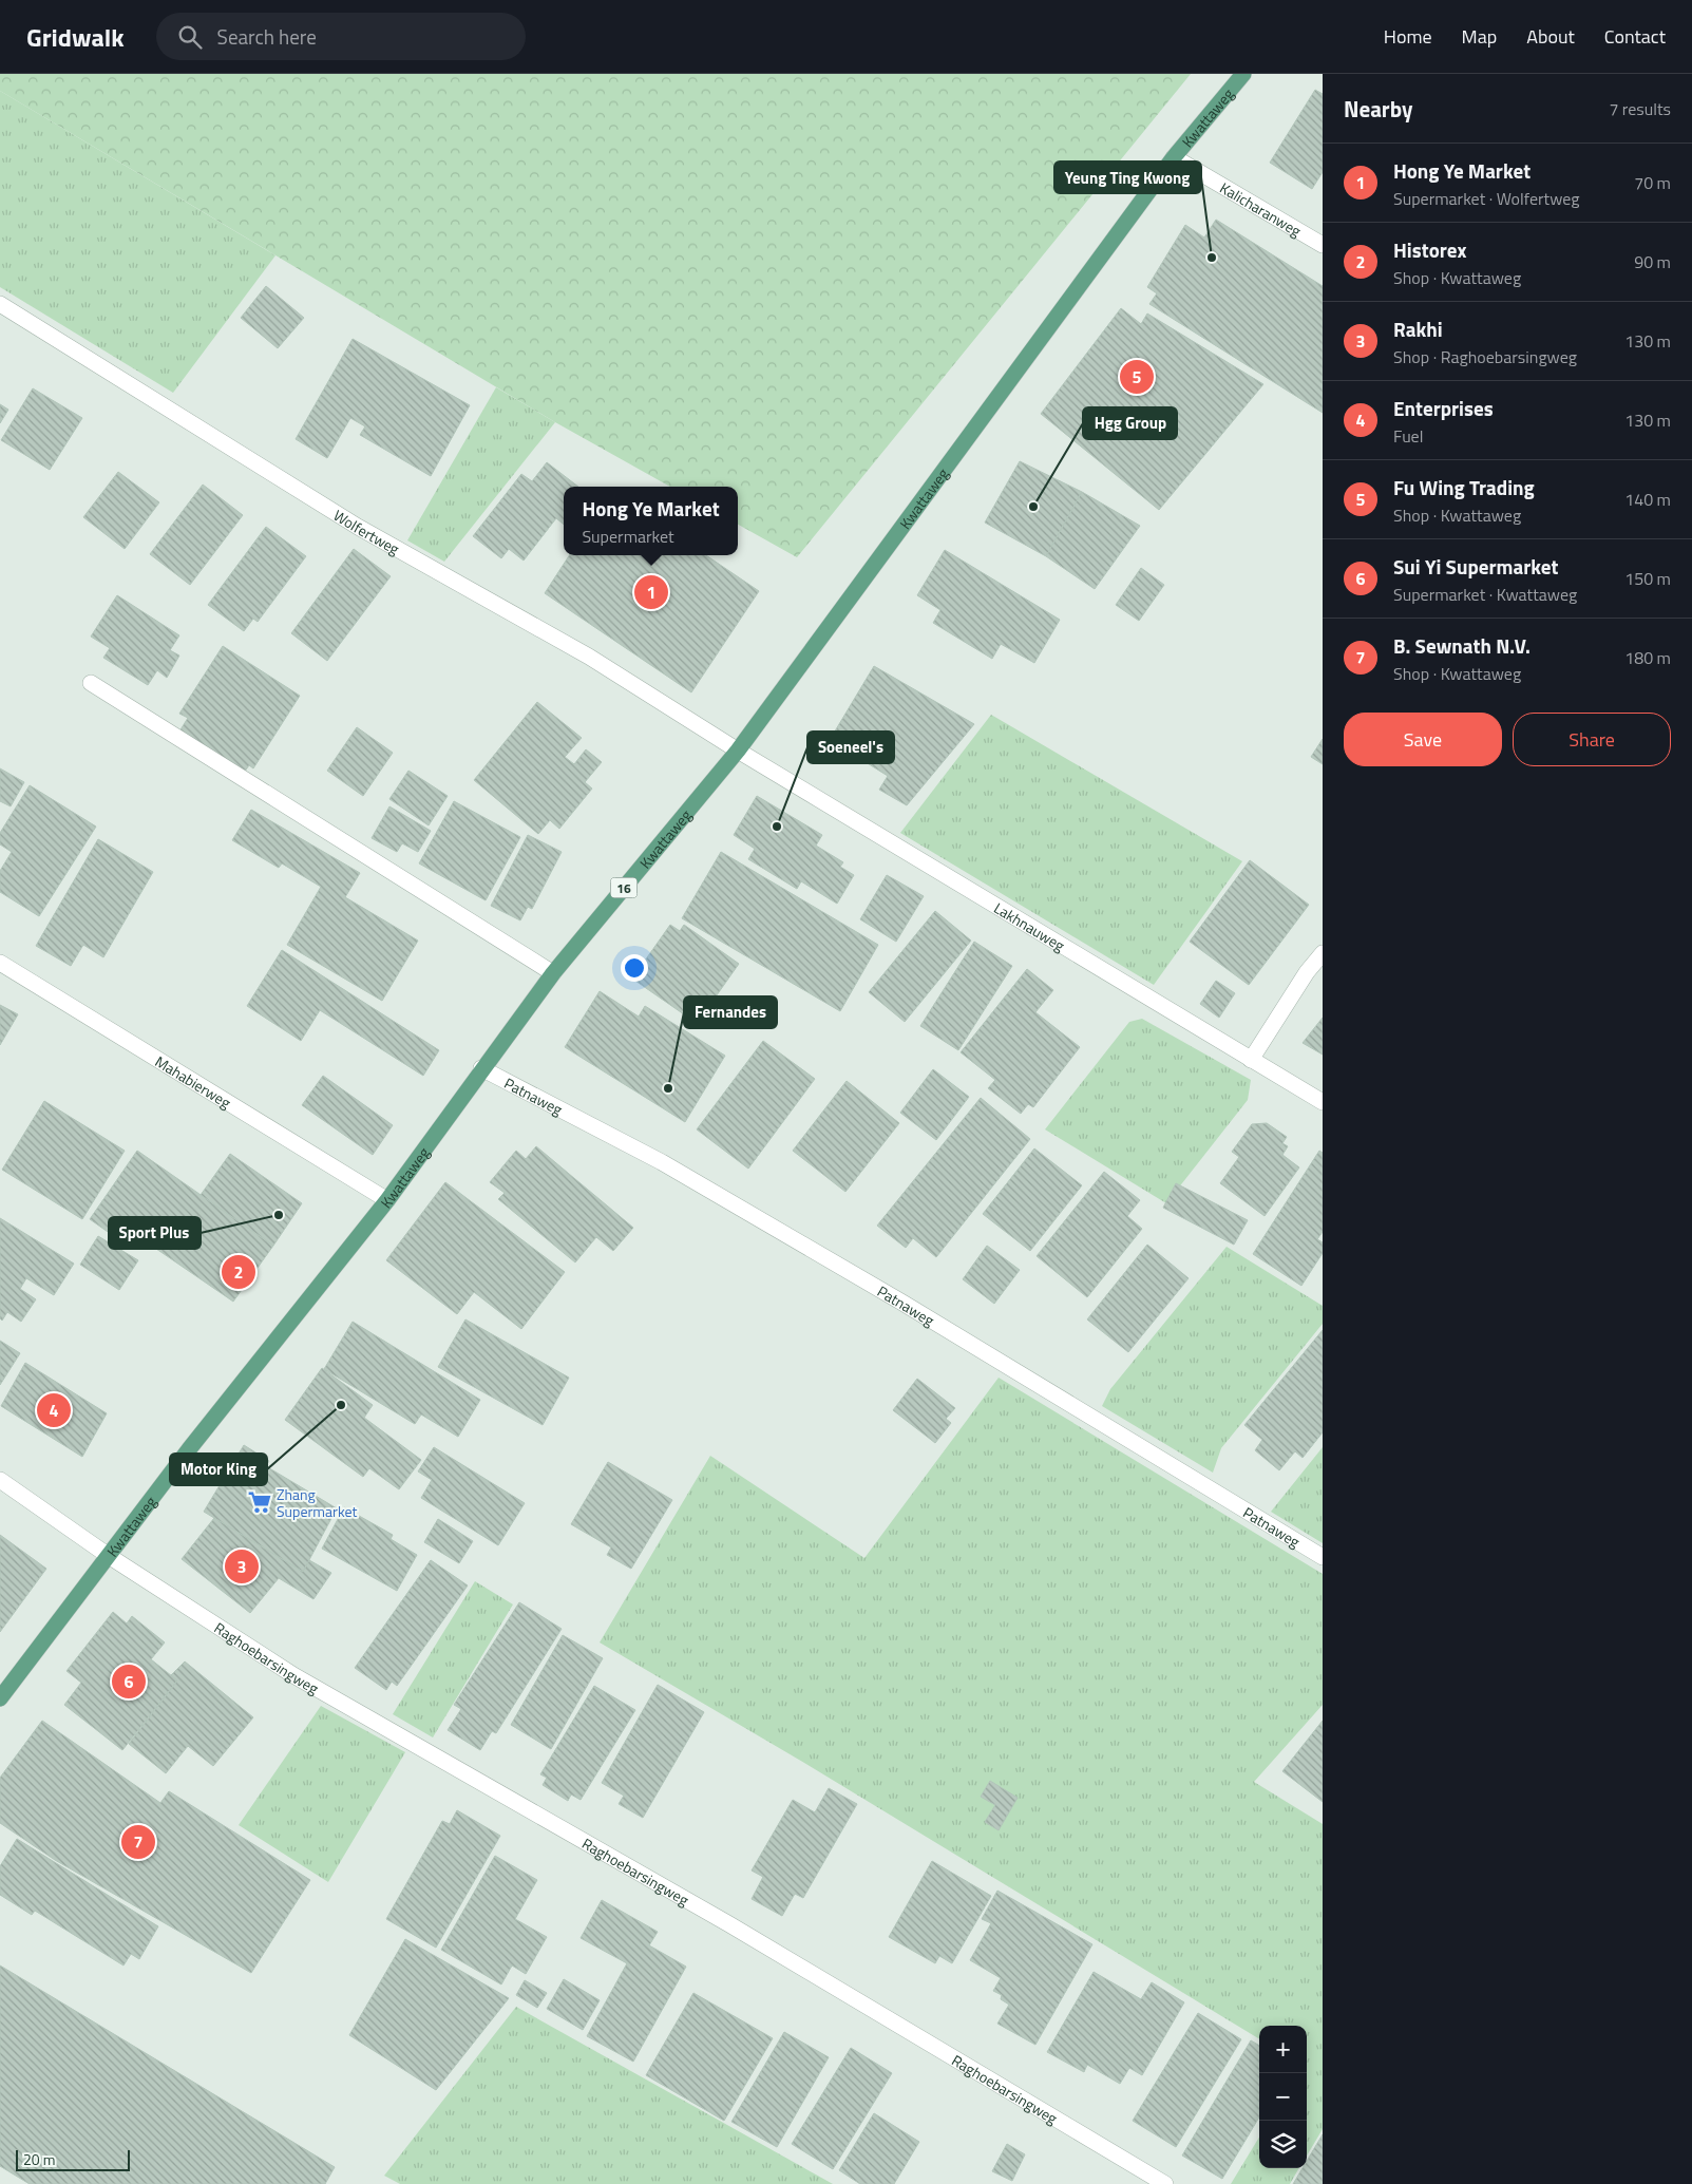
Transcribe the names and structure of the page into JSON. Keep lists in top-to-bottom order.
{
  "streets": {
    "main road": ["Kwattaweg", "16"],
    "street": [
      "Kalicharanweg",
      "Wolfertweg",
      "Lakhnauweg",
      "Mahabierweg",
      "Patnaweg",
      "Raghoebarsingweg"
    ]
  },
  "crossings": [
    ["Kwattaweg", "Kalicharanweg"],
    ["Kwattaweg", "Wolfertweg"],
    ["Kwattaweg", "Lakhnauweg"],
    ["Kwattaweg", "Mahabierweg"],
    ["Kwattaweg", "Patnaweg"],
    ["Kwattaweg", "Raghoebarsingweg"],
    ["Wolfertweg", "Lakhnauweg"]
  ],
  "places": {
    "other": [
      "Yeung Ting Kwong",
      "Hgg Group",
      "Soeneel's",
      "Fernandes",
      "Sport Plus",
      "Motor King"
    ],
    "supermarket": ["Zhang Supermarket"]
  },
  "scale_bar": "20 m",
  "page": {
    "header": "Gridwalk",
    "search": "Search here",
    "nav": [
      "Home",
      "Map",
      "About",
      "Contact"
    ],
    "heading": ["Nearby", "7 results"],
    "list": [
      {
        "mark": "1",
        "name": "Hong Ye Market",
        "note": "Supermarket · Wolfertweg",
        "value": "70 m"
      },
      {
        "mark": "2",
        "name": "Historex",
        "note": "Shop · Kwattaweg",
        "value": "90 m"
      },
      {
        "mark": "3",
        "name": "Rakhi",
        "note": "Shop · Raghoebarsingweg",
        "value": "130 m"
      },
      {
        "mark": "4",
        "name": "Enterprises",
        "note": "Fuel",
        "value": "130 m"
      },
      {
        "mark": "5",
        "name": "Fu Wing Trading",
        "note": "Shop · Kwattaweg",
        "value": "140 m"
      },
      {
        "mark": "6",
        "name": "Sui Yi Supermarket",
        "note": "Supermarket · Kwattaweg",
        "value": "150 m"
      },
      {
        "mark": "7",
        "name": "B. Sewnath N.V.",
        "note": "Shop · Kwattaweg",
        "value": "180 m"
      }
    ],
    "pins": [
      "5",
      "1",
      "2",
      "4",
      "3",
      "6",
      "7"
    ],
    "popup": ["Hong Ye Market", "Supermarket"],
    "buttons": ["Save", "Share"],
    "map_buttons": ["+", "−"],
    "scale": "20 m"
  }
}
